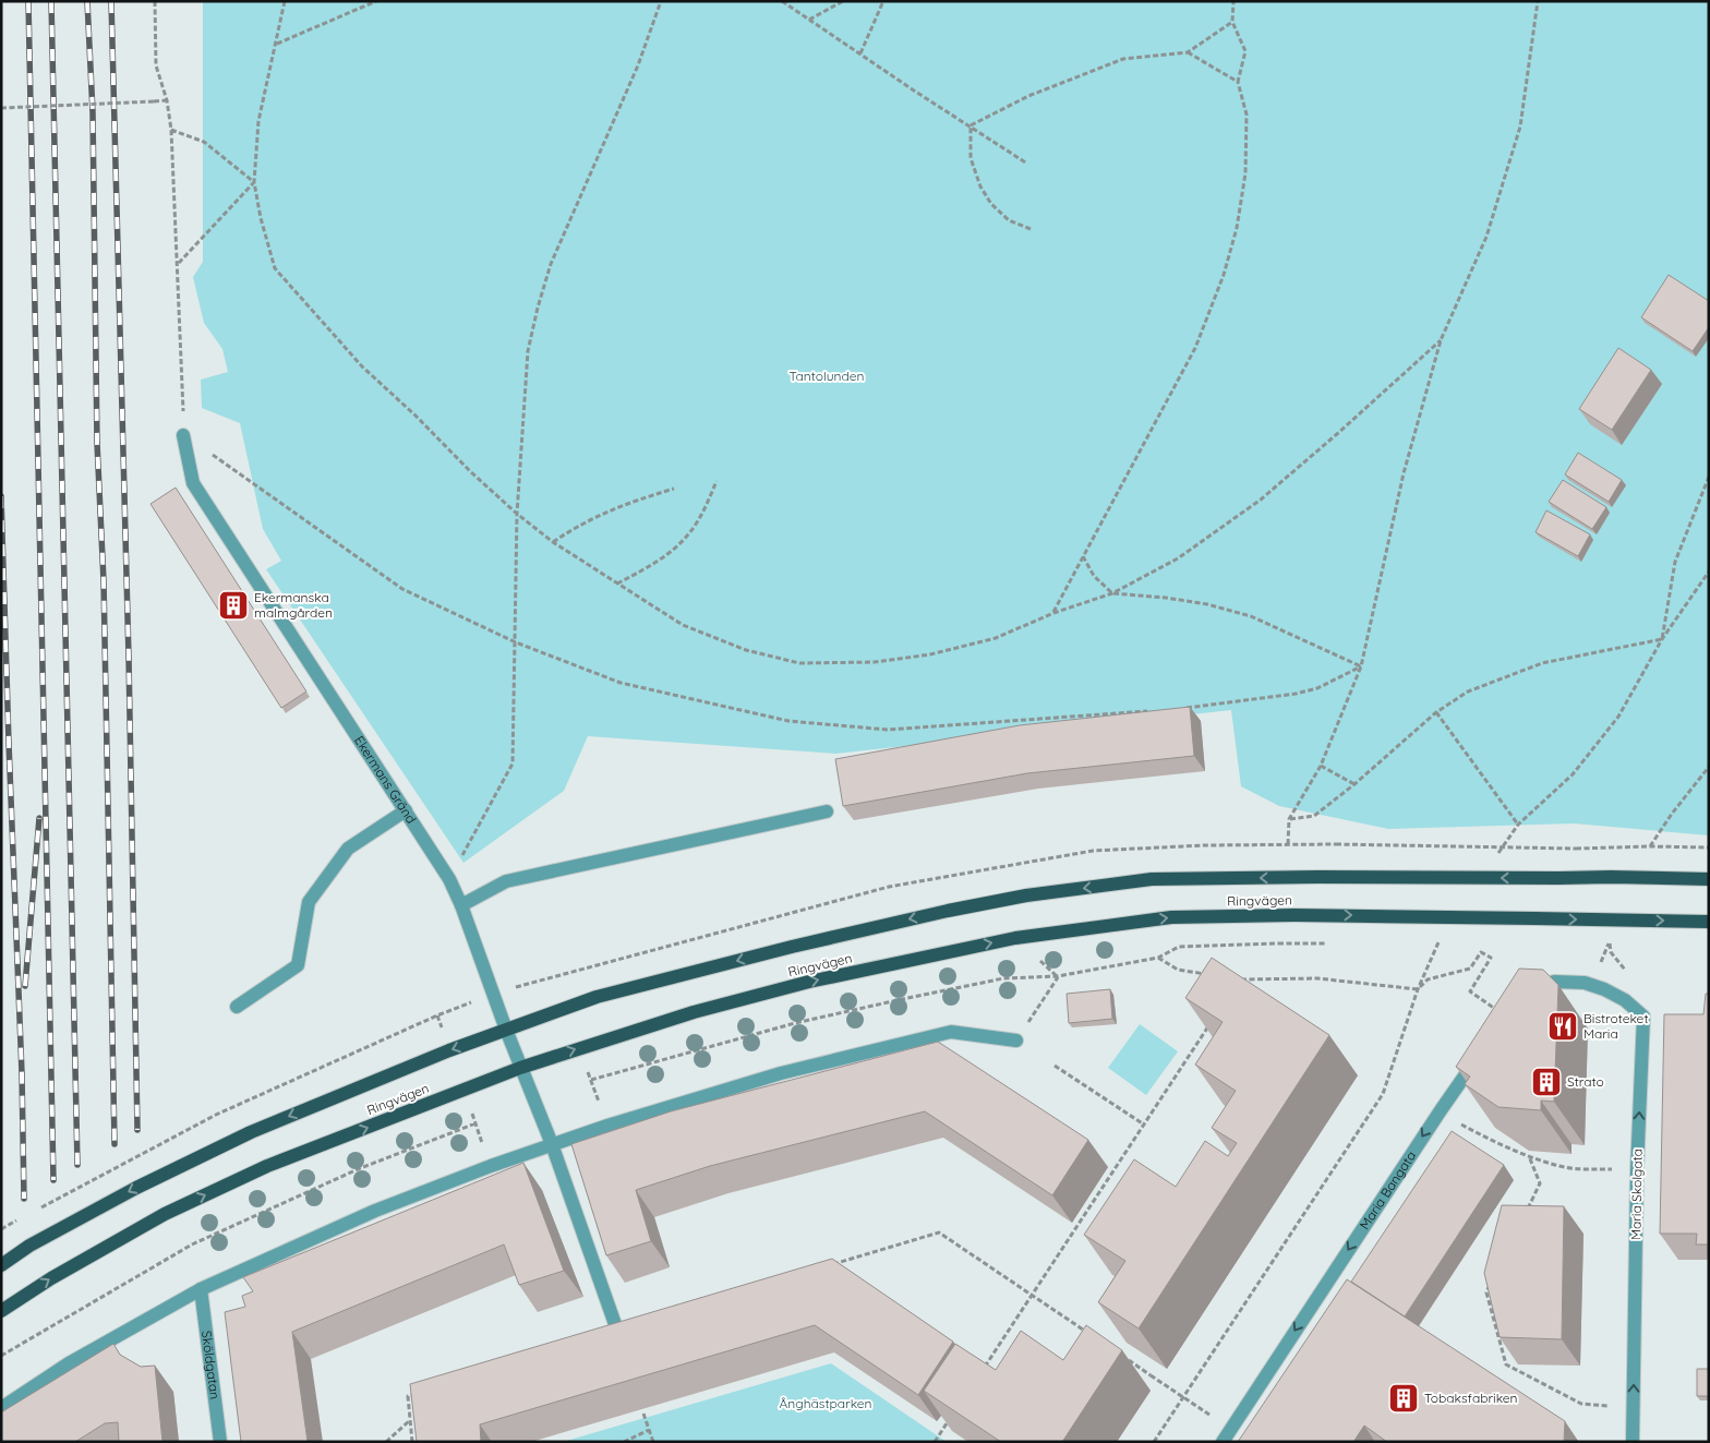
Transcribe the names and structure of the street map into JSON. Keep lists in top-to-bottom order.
{
  "streets": {
    "main road": ["Ringvägen"],
    "street": [
      "Ekermans Gränd",
      "Maria Bangata",
      "Maria Skolgata",
      "Sköldgatan"
    ]
  },
  "crossings": [
    ["Ekermans Gränd", "Ringvägen"]
  ],
  "one_way": ["Maria Bangata"],
  "parks": ["Tantolunden", "Ånghästparken"],
  "places": {
    "building": ["Ekermanska malmgården", "Strato", "Tobaksfabriken"],
    "restaurant": ["Bistroteket Maria"]
  }
}
